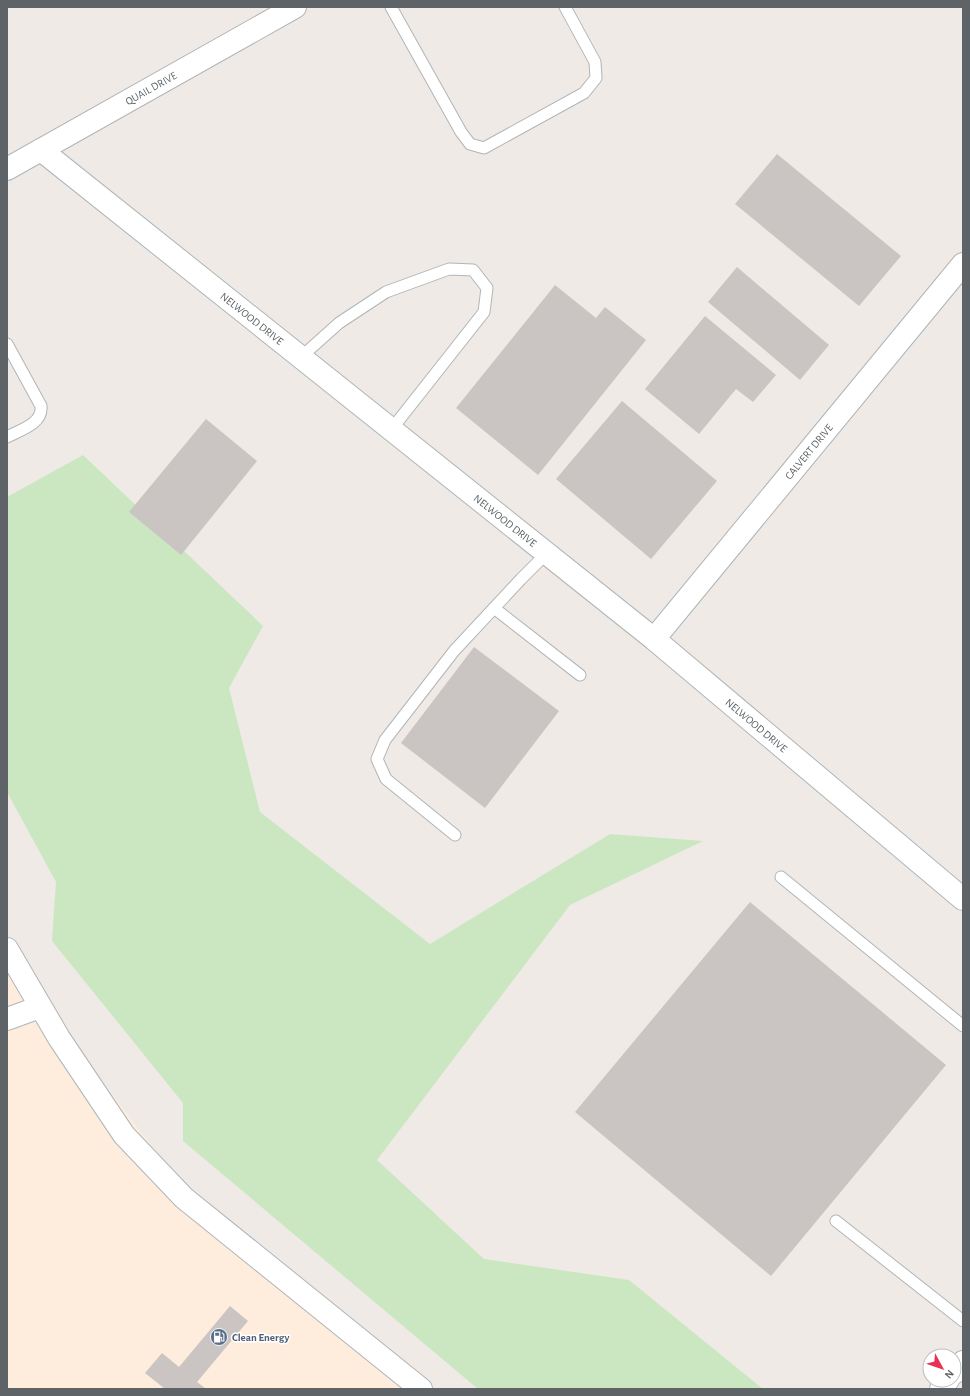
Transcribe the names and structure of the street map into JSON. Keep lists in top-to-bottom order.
{
  "streets": {
    "street": ["QUAIL DRIVE", "NELWOOD DRIVE", "CALVERT DRIVE"]
  },
  "crossings": [
    ["QUAIL DRIVE", "NELWOOD DRIVE"],
    ["NELWOOD DRIVE", "CALVERT DRIVE"]
  ],
  "places": {
    "fuel station": ["Clean Energy"]
  },
  "north": "bottom right"
}
